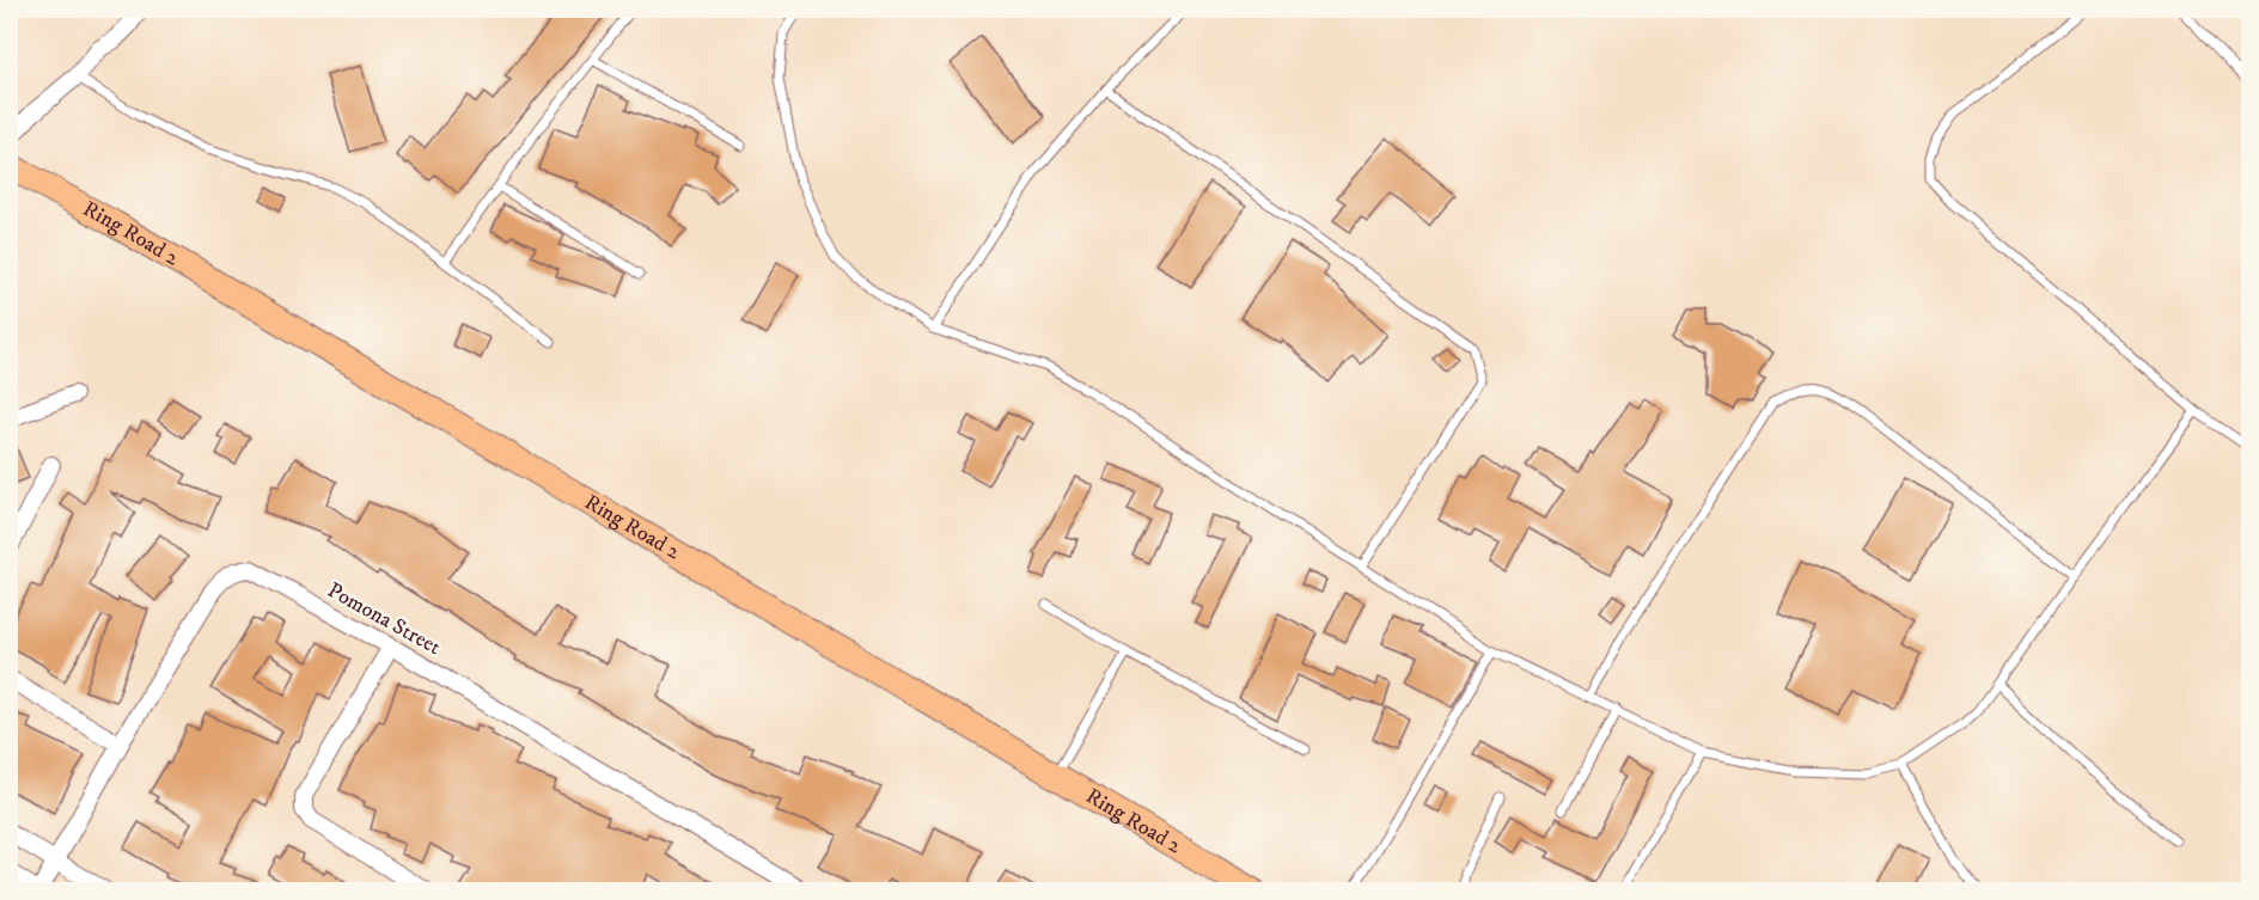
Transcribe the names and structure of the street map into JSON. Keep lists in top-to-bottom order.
{
  "streets": {
    "main road": ["Ring Road 2"],
    "street": ["Pomona Street"]
  }
}
